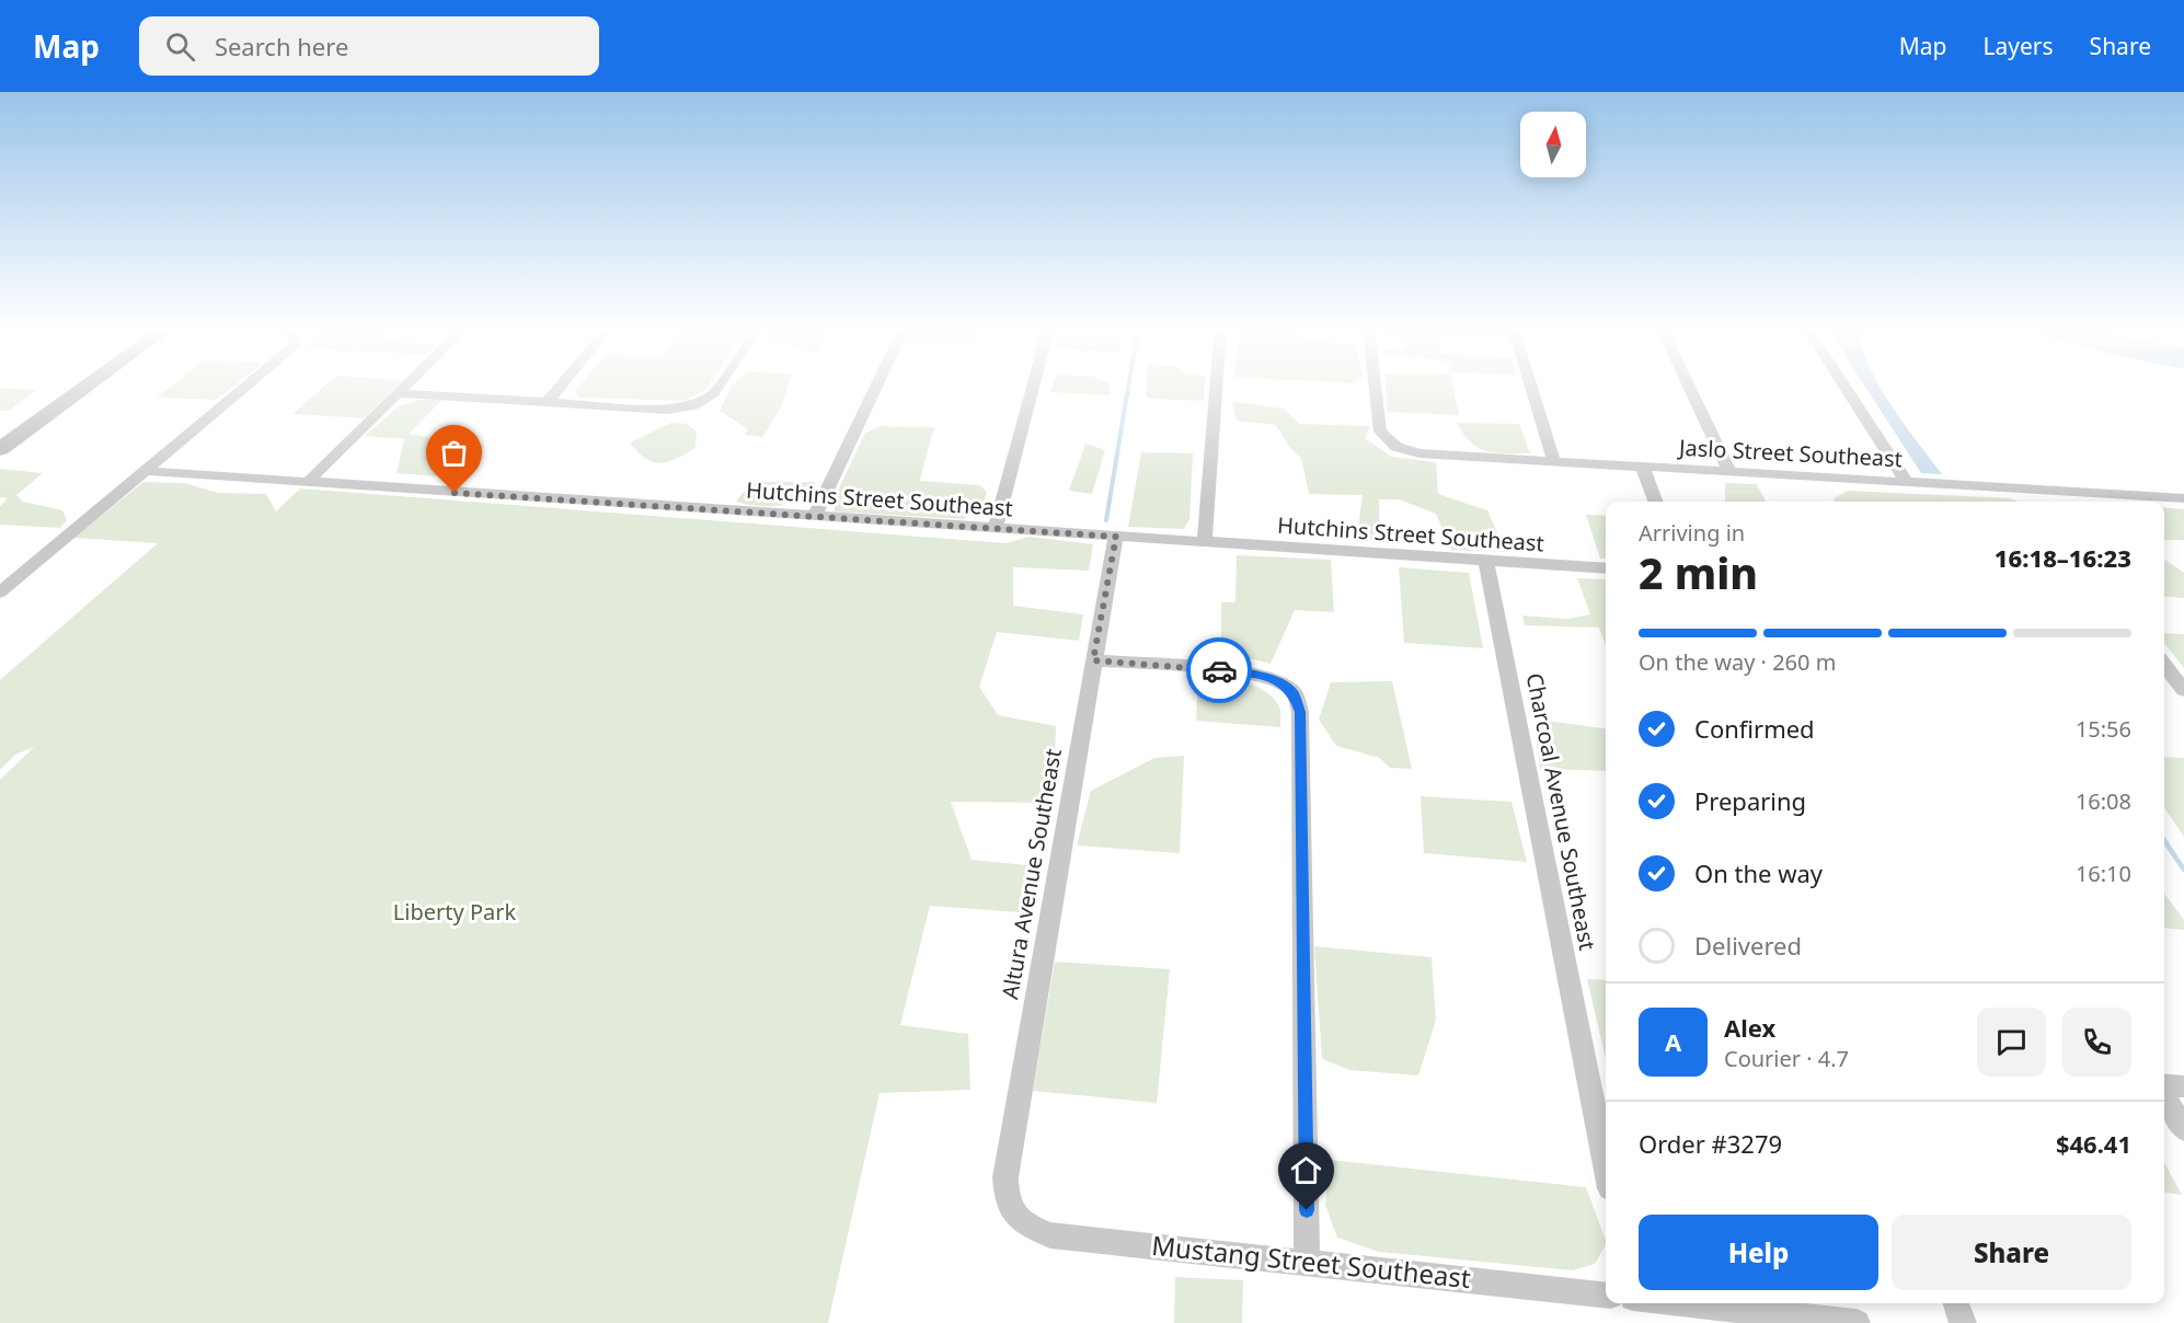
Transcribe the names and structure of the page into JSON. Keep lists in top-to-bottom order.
{
  "streets": {
    "street": [
      "Jaslo Street Southeast",
      "Hutchins Street Southeast",
      "Charcoal Avenue Southeast",
      "Altura Avenue Southeast",
      "Mustang Street Southeast"
    ]
  },
  "crossings": [
    ["Hutchins Street Southeast", "Charcoal Avenue Southeast"],
    ["Hutchins Street Southeast", "Altura Avenue Southeast"],
    ["Altura Avenue Southeast", "Mustang Street Southeast"]
  ],
  "parks": ["Liberty Park"],
  "north": "top",
  "page": {
    "header": "Map",
    "search": "Search here",
    "nav": ["Map", "Layers", "Share"],
    "heading": ["2 min", "Arriving in", "16:18–16:23"],
    "panel": [
      "Alex",
      "Courier · 4.7",
      "Order #3279",
      "$46.41"
    ],
    "bar": "On the way · 260 m",
    "list": [
      ["Confirmed", "15:56"],
      ["Preparing", "16:08"],
      ["On the way", "16:10"],
      "Delivered"
    ],
    "round": "A",
    "buttons": ["Help", "Share"]
  }
}
